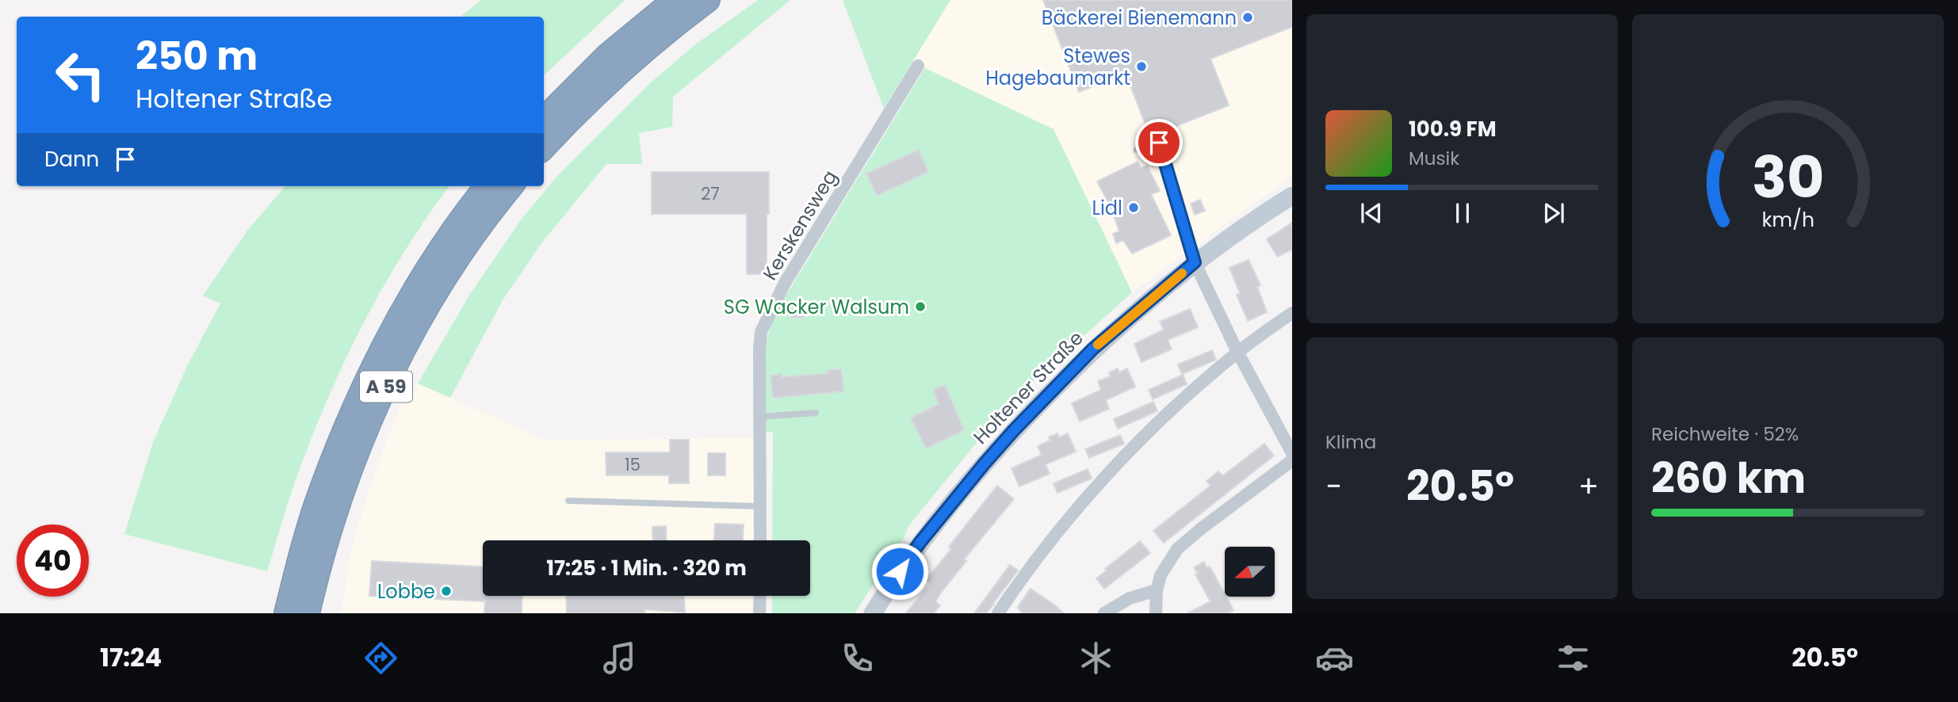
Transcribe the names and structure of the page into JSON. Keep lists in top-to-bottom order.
{
  "streets": {
    "highway": ["A 59"],
    "street": ["Kerskensweg", "Holtener Straße"]
  },
  "places": [
    "Bäckerei Bienemann",
    "Stewes Hagebaumarkt",
    "Lidl",
    "SG Wacker Walsum",
    "Lobbe"
  ],
  "house_numbers": ["27", "15"],
  "north": "left",
  "page": {
    "turn": ["250 m", "Holtener Straße"],
    "song": ["100.9 FM", "Musik"],
    "then": "Dann",
    "tile": [
      "Klima",
      ["Reichweite · 52%", "260 km"]
    ],
    "heat": ["−", "20.5°", "+"],
    "limit": "40",
    "trip": "17:25 · 1 Min. · 320 m",
    "tabs": ["17:24", "20.5°"],
    "gauge": ["30", "km/h"]
  }
}
